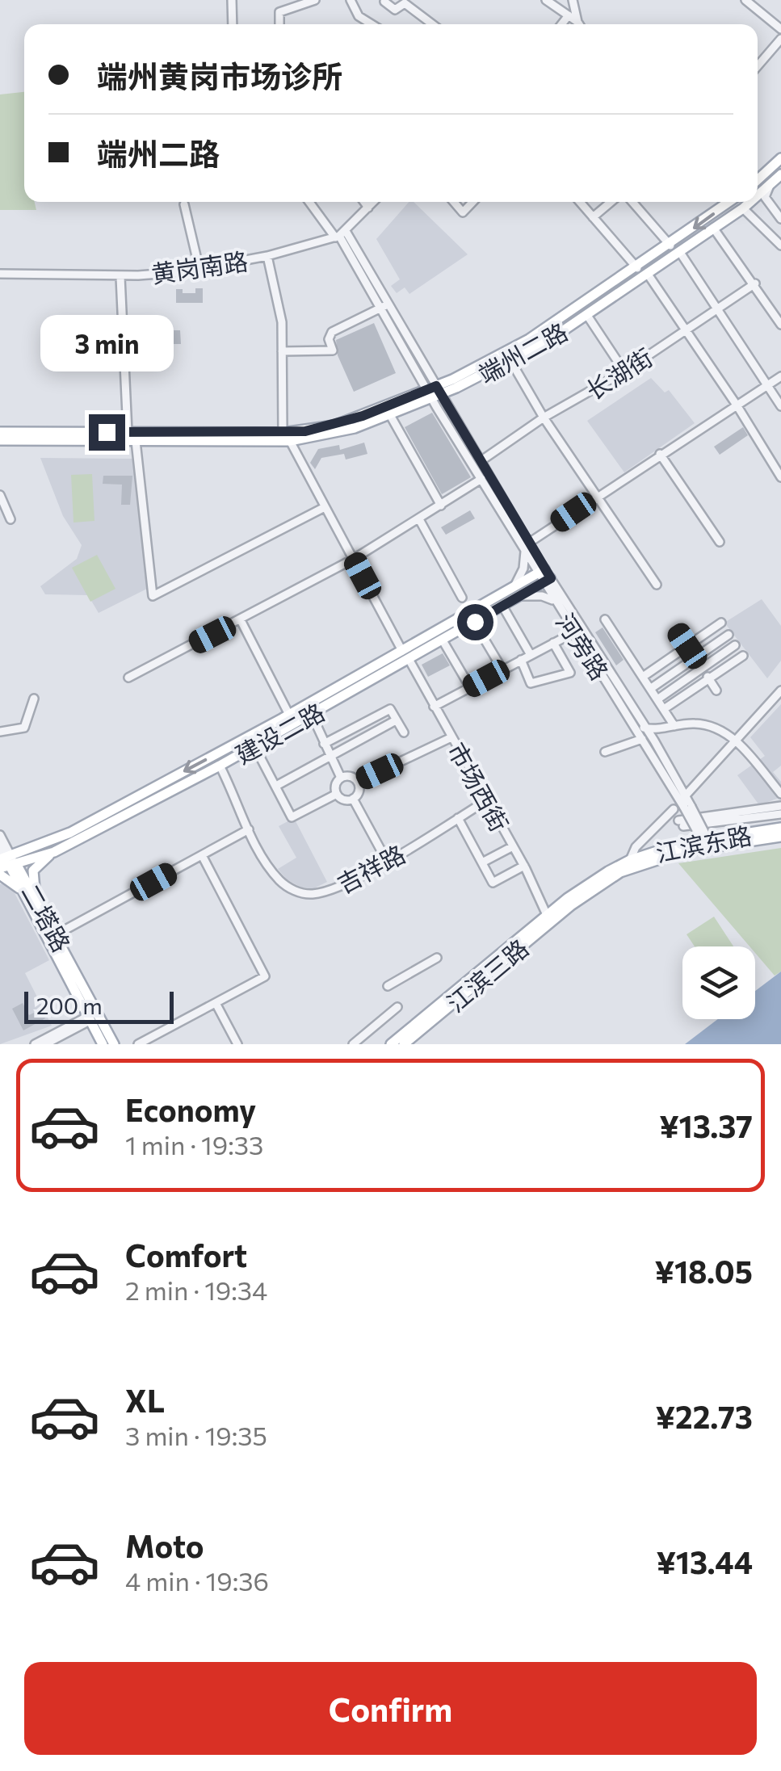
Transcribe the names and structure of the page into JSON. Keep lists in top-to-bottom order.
{
  "streets": {
    "main road": [
      "端州二路",
      "建设二路",
      "江滨东路",
      "二塔路",
      "江滨三路"
    ],
    "street": [
      "黄岗南路",
      "长湖街",
      "河旁路",
      "市场西街",
      "吉祥路"
    ]
  },
  "crossings": [
    ["黄岗南路", "河旁路"],
    ["端州二路", "河旁路"],
    ["端州二路", "市场西街"],
    ["长湖街", "河旁路"],
    ["河旁路", "建设二路"],
    ["河旁路", "江滨东路"],
    ["建设二路", "市场西街"],
    ["建设二路", "吉祥路"],
    ["建设二路", "二塔路"],
    ["市场西街", "江滨东路"],
    ["市场西街", "吉祥路"],
    ["市场西街", "江滨三路"],
    ["江滨东路", "江滨三路"]
  ],
  "scale_bar": "200 m",
  "page": {
    "banner": ["端州黄岗市场诊所", "端州二路"],
    "bubble": "3 min",
    "scale": "200 m",
    "list": [
      {
        "name": "Economy",
        "note": "1 min · 19:33",
        "value": "¥13.37"
      },
      {
        "name": "Comfort",
        "note": "2 min · 19:34",
        "value": "¥18.05"
      },
      {
        "name": "XL",
        "note": "3 min · 19:35",
        "value": "¥22.73"
      },
      {
        "name": "Moto",
        "note": "4 min · 19:36",
        "value": "¥13.44"
      }
    ],
    "buttons": "Confirm"
  }
}
